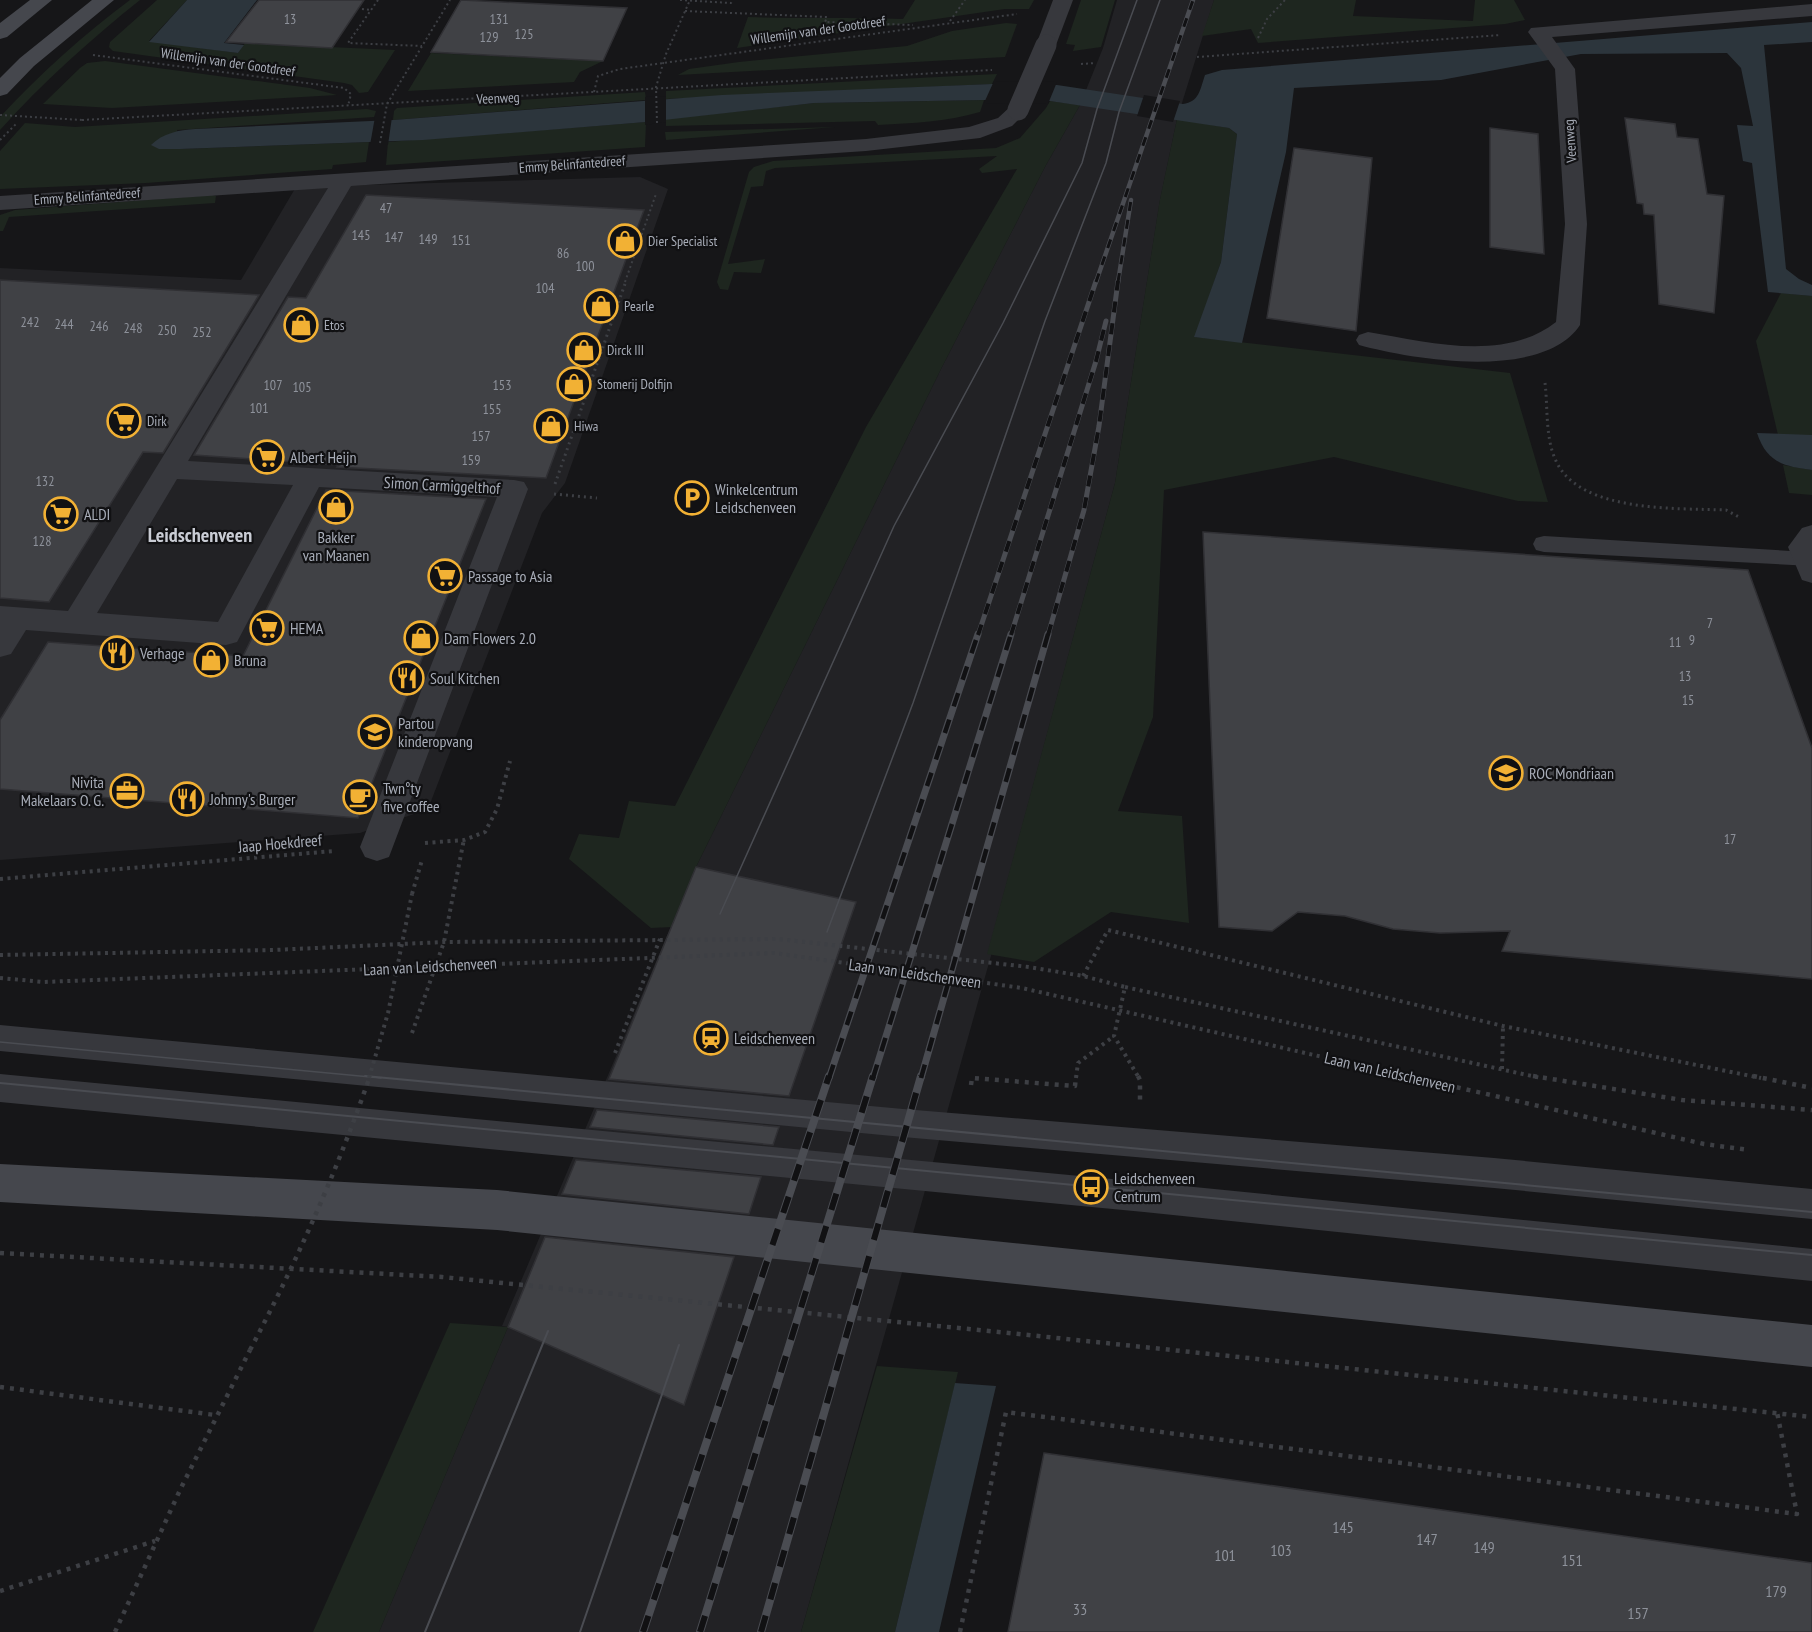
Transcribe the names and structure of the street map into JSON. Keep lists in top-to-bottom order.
{
  "streets": {
    "street": ["Veenweg", "Emmy Belinfantedreef", "Simon Carmiggelthof"],
    "path": ["Willemijn van der Gootdreef", "Jaap Hoekdreef", "Laan van Leidschenveen"]
  },
  "crossings": [
    ["Willemijn van der Gootdreef", "Veenweg"],
    ["Willemijn van der Gootdreef", "Emmy Belinfantedreef"],
    ["Simon Carmiggelthof", "Jaap Hoekdreef"]
  ],
  "districts": ["Leidschenveen"],
  "places": {
    "shop": [
      "Dier Specialist",
      "Pearle",
      "Etos",
      "Dirck III",
      "Stomerij Dolfijn",
      "Hiwa",
      "Bakker van Maanen",
      "Dam Flowers 2.0",
      "Bruna"
    ],
    "supermarket": [
      "Dirk",
      "Albert Heijn",
      "ALDI",
      "Passage to Asia",
      "HEMA"
    ],
    "parking": ["Winkelcentrum Leidschenveen"],
    "restaurant": ["Verhage", "Soul Kitchen", "Johnny's Burger"],
    "school or university": ["Partou kinderopvang", "ROC Mondriaan"],
    "office": ["Nivita Makelaars O. G."],
    "cafe": ["Twn°ty five coffee"],
    "station": ["Leidschenveen"],
    "bus stop": ["Leidschenveen Centrum"]
  },
  "house_numbers": [
    "13",
    "131",
    "125",
    "129",
    "47",
    "145",
    "147",
    "149",
    "151",
    "86",
    "100",
    "104",
    "242",
    "244",
    "246",
    "248",
    "250",
    "252",
    "107",
    "153",
    "105",
    "101",
    "155",
    "157",
    "159",
    "132",
    "128",
    "7",
    "9",
    "11",
    "13",
    "15",
    "17",
    "145",
    "147",
    "149",
    "103",
    "101",
    "151",
    "179",
    "33",
    "157"
  ]
}
